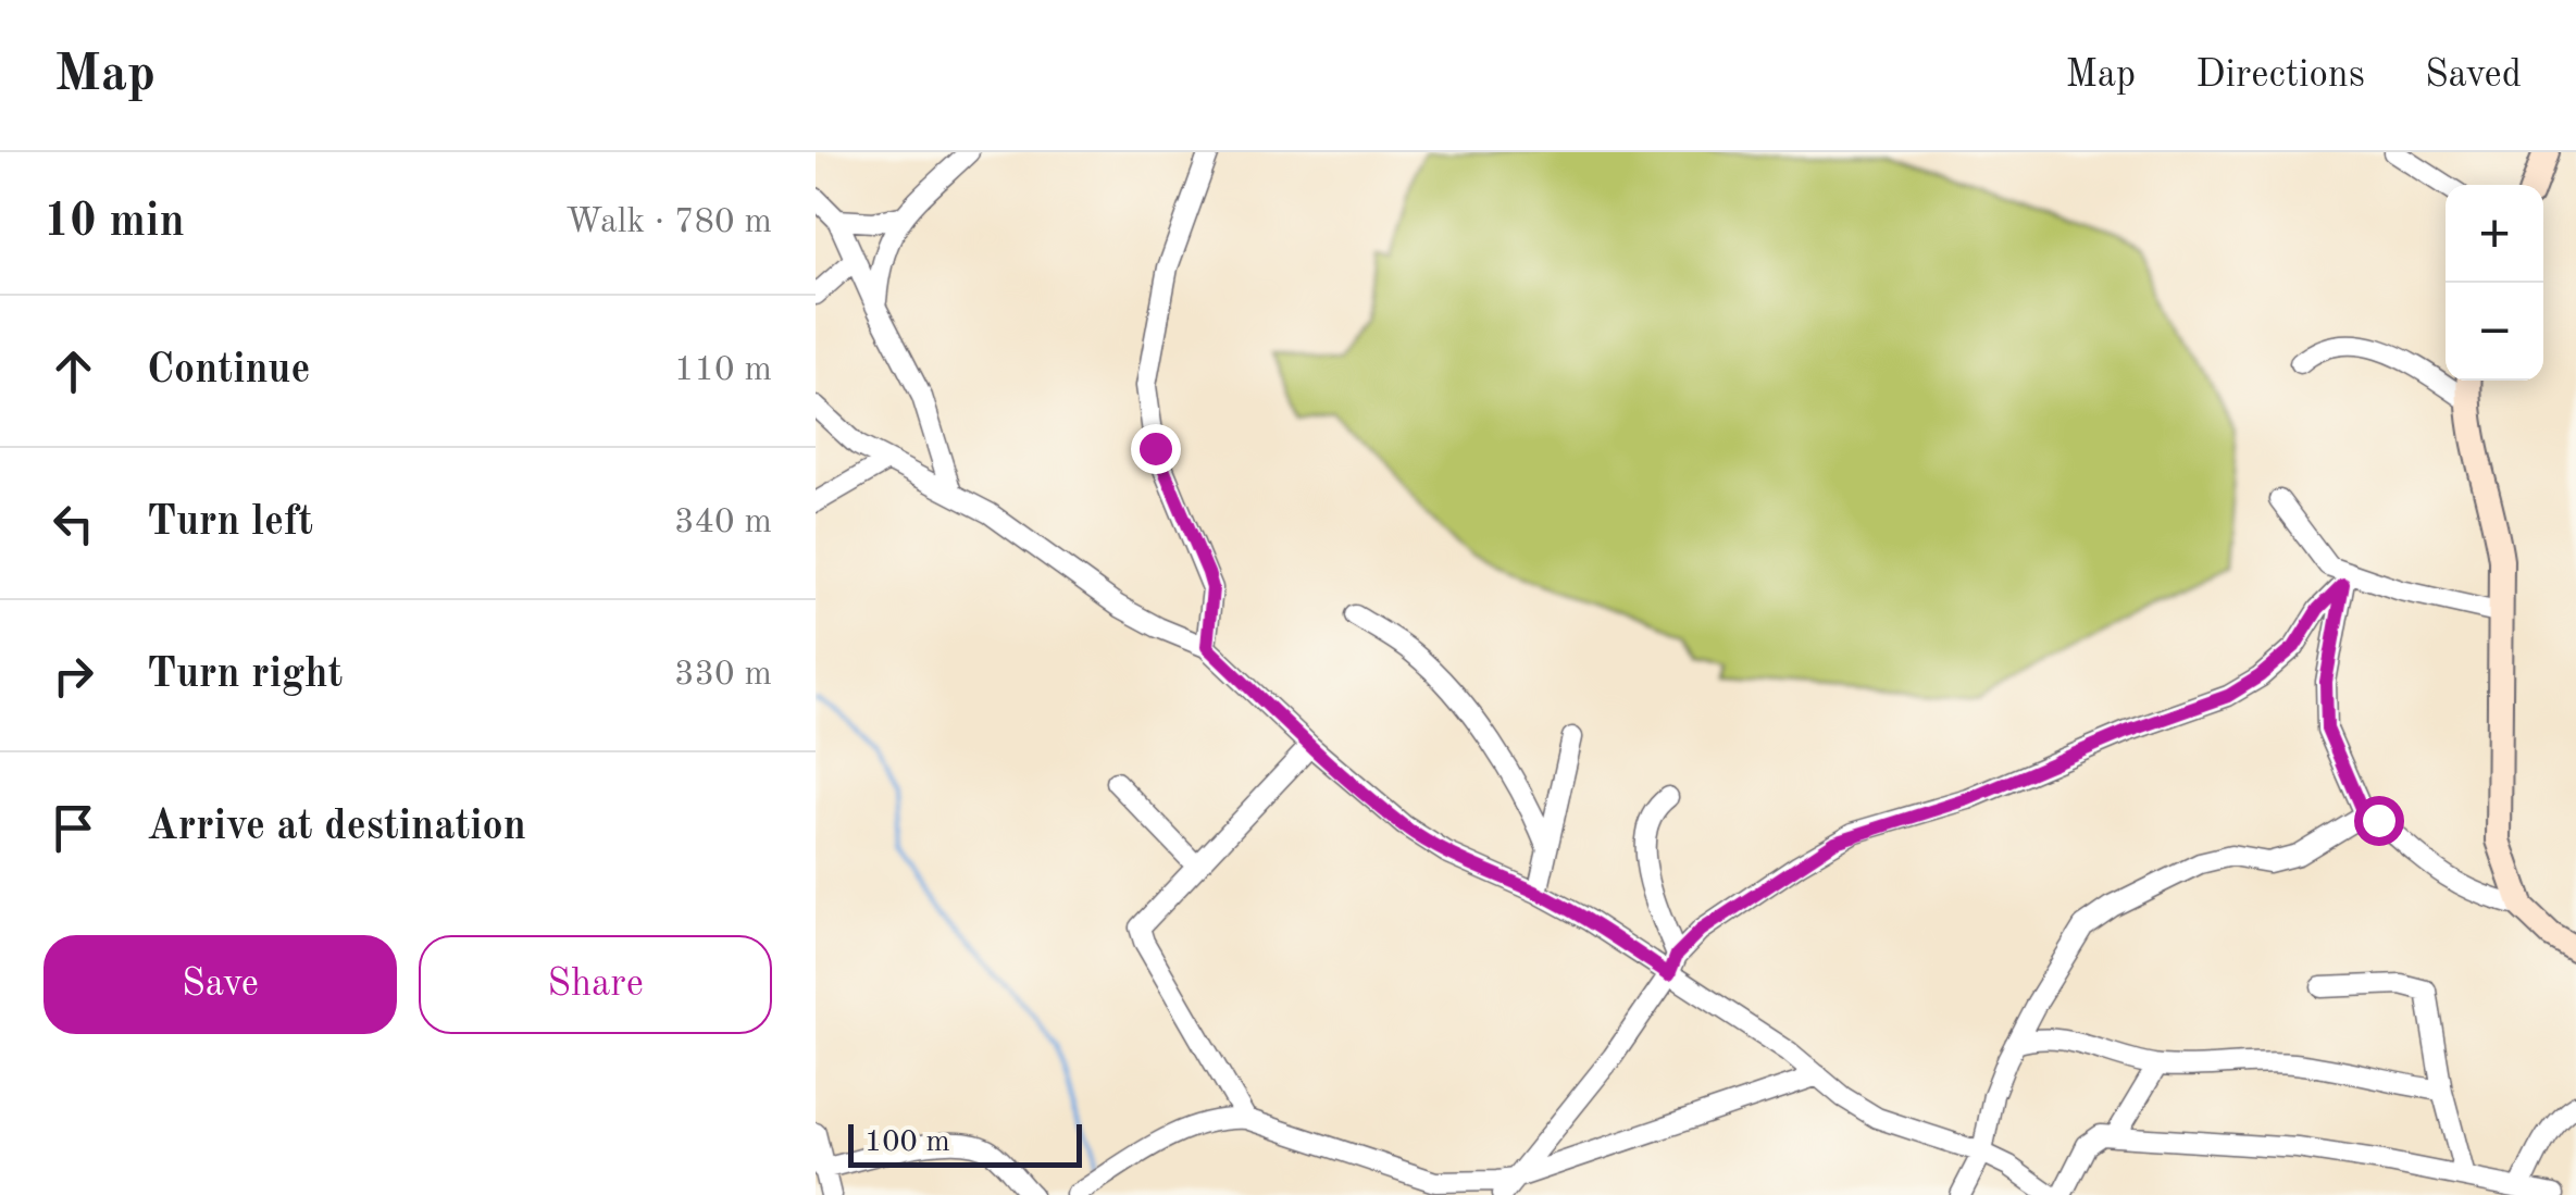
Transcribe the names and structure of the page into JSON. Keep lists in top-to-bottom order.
{
  "scale_bar": "100 m",
  "page": {
    "header": "Map",
    "nav": ["Map", "Directions", "Saved"],
    "heading": ["10 min", "Walk · 780 m"],
    "map_buttons": ["+", "−"],
    "list": [
      ["Continue", "110 m"],
      ["Turn left", "340 m"],
      ["Turn right", "330 m"],
      "Arrive at destination"
    ],
    "buttons": ["Save", "Share"],
    "scale": "100 m"
  }
}
